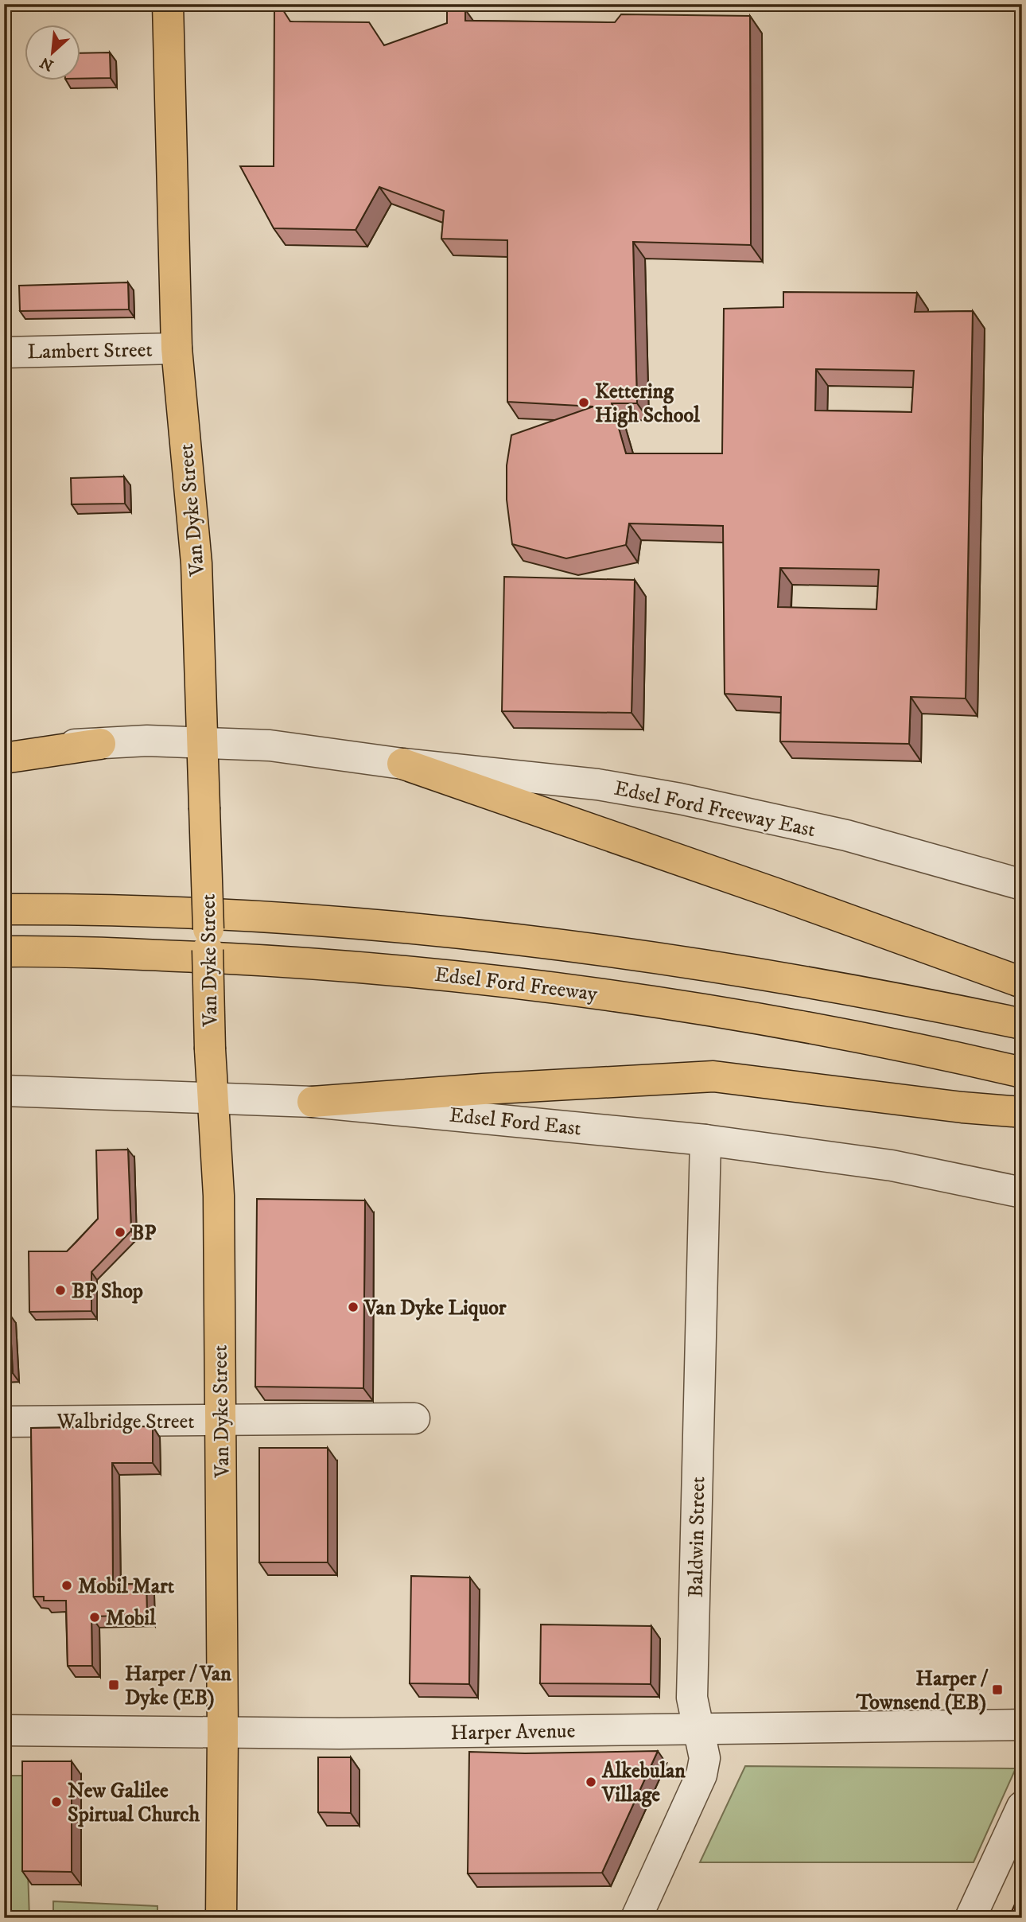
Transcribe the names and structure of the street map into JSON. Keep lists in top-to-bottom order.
{
  "streets": {
    "main road": ["Van Dyke Street", "Edsel Ford Freeway"],
    "street": [
      "Lambert Street",
      "Edsel Ford Freeway East",
      "Edsel Ford East",
      "Walbridge Street",
      "Baldwin Street",
      "Harper Avenue"
    ]
  },
  "crossings": [
    ["Lambert Street", "Van Dyke Street"],
    ["Van Dyke Street", "Edsel Ford Freeway East"],
    ["Van Dyke Street", "Edsel Ford East"],
    ["Van Dyke Street", "Walbridge Street"],
    ["Van Dyke Street", "Harper Avenue"],
    ["Edsel Ford East", "Baldwin Street"],
    ["Baldwin Street", "Harper Avenue"]
  ],
  "places": {
    "other": [
      "Kettering High School",
      "BP",
      "BP Shop",
      "Van Dyke Liquor",
      "Mobil Mart",
      "Mobil",
      "Alkebulan Village",
      "New Galilee Spirtual Church"
    ],
    "transit": ["Harper / Van Dyke (EB)", "Harper / Townsend (EB)"]
  },
  "north": "bottom left"
}
